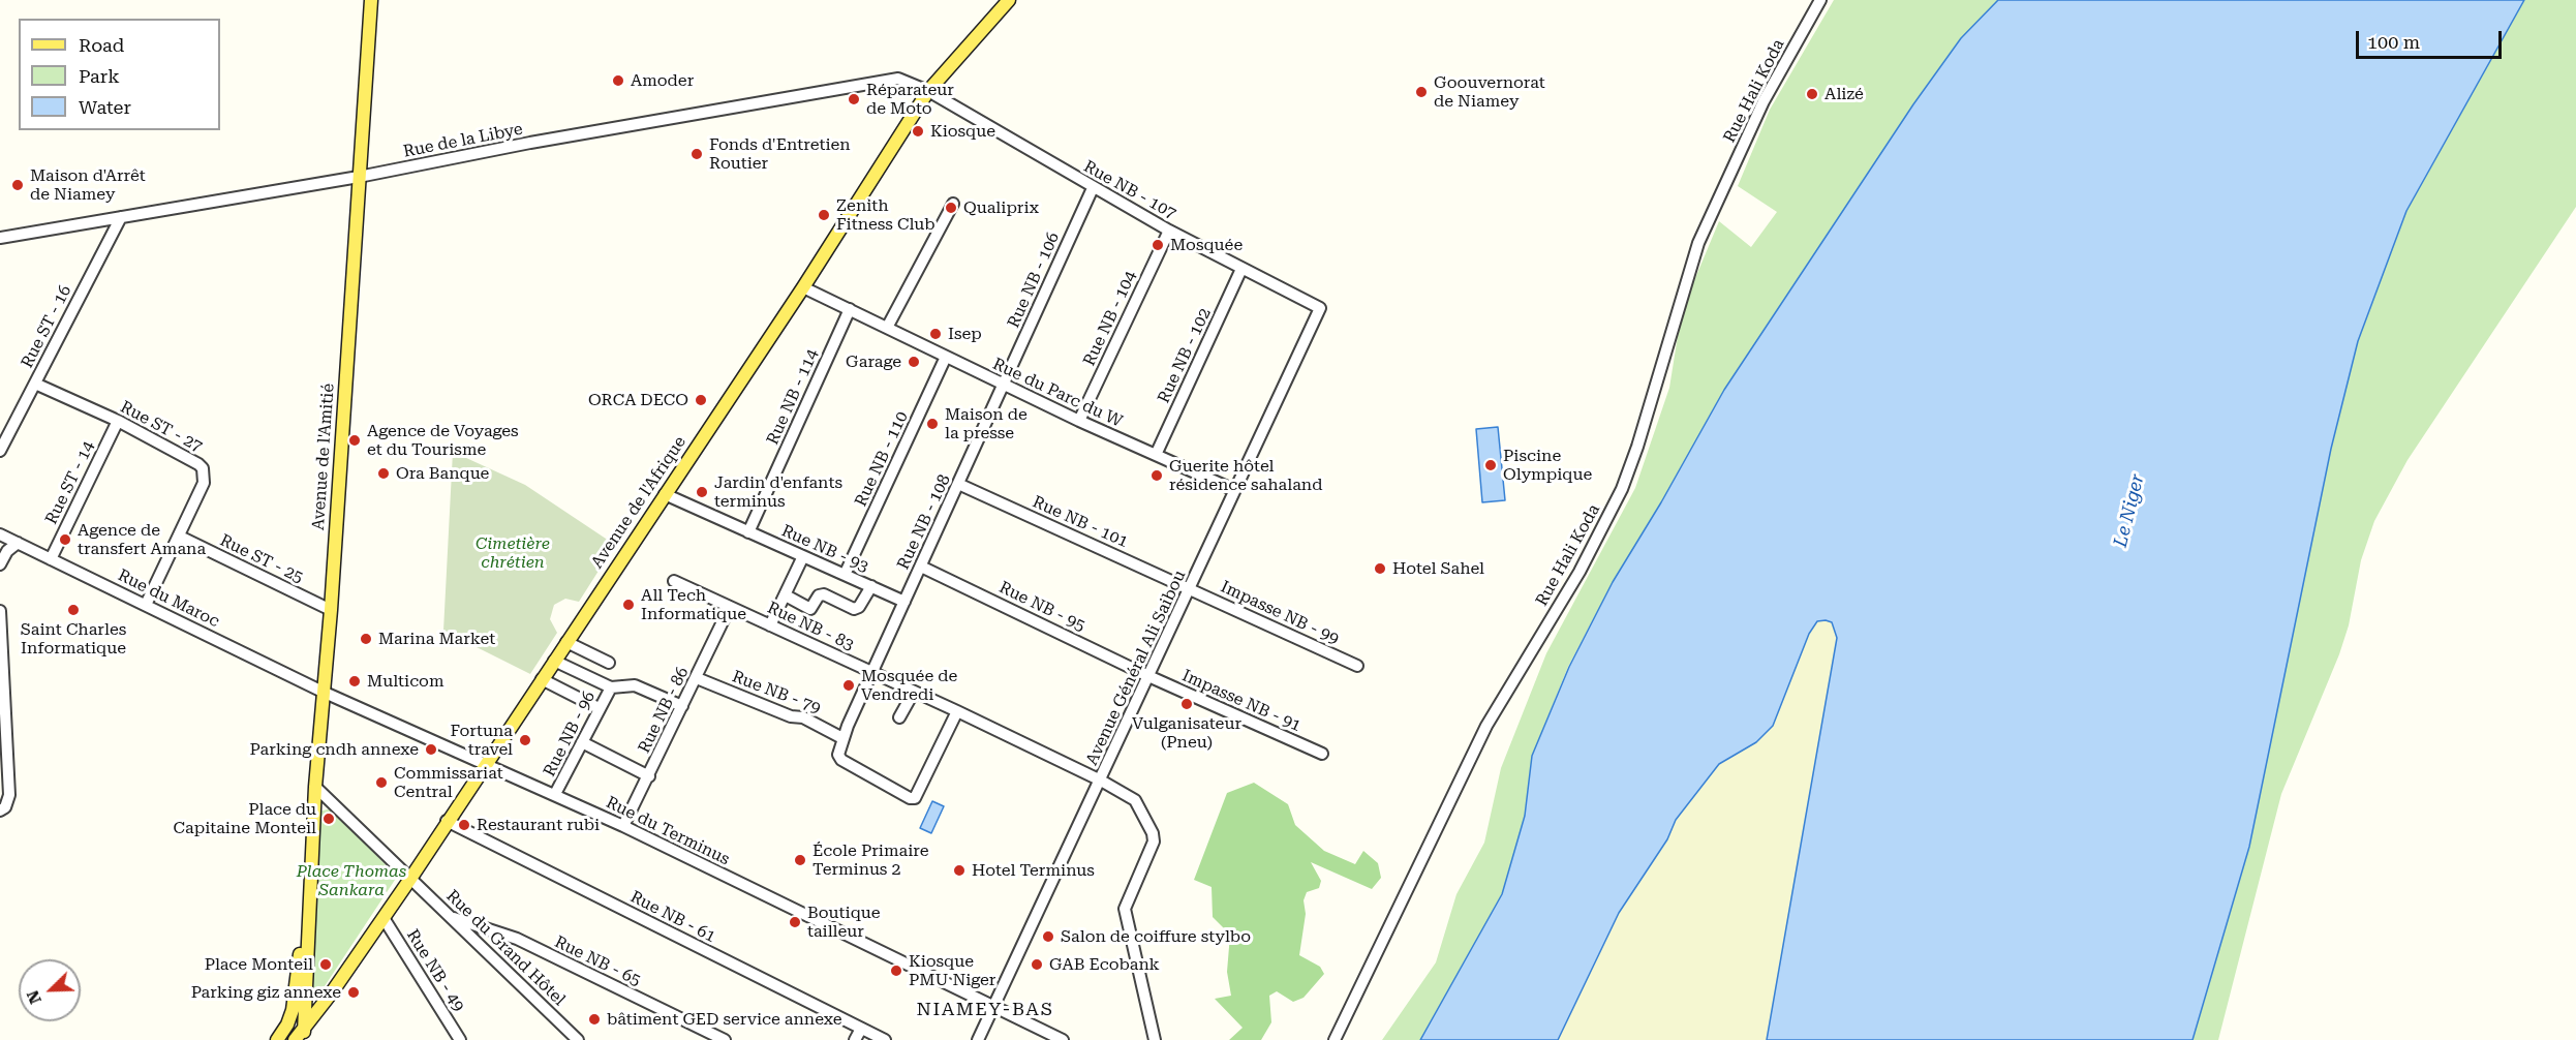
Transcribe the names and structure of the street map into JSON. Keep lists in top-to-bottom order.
{
  "streets": {
    "main road": ["Avenue de l'Amitié", "Avenue de l'Afrique"],
    "street": [
      "Rue Hali Koda",
      "Rue de la Libye",
      "Rue NB - 107",
      "Rue NB - 106",
      "Rue NB - 104",
      "Rue ST - 16",
      "Rue NB - 102",
      "Rue du Parc du W",
      "Rue NB - 114",
      "Rue ST - 27",
      "Rue NB - 110",
      "Rue ST - 14",
      "Rue NB - 108",
      "Rue NB - 101",
      "Rue NB - 93",
      "Rue ST - 25",
      "Rue du Maroc",
      "Rue NB - 95",
      "Impasse NB - 99",
      "Rue NB - 83",
      "Avenue Général Ali Saibou",
      "Rue NB - 79",
      "Impasse NB - 91",
      "Rue NB - 86",
      "Rue NB - 96",
      "Rue du Terminus",
      "Rue NB - 61",
      "Rue du Grand Hôtel",
      "Rue NB - 65",
      "Rue NB - 49"
    ]
  },
  "crossings": [
    ["Rue de la Libye", "Rue NB - 107"],
    ["Rue de la Libye", "Rue ST - 16"],
    ["Rue de la Libye", "Avenue de l'Amitié"],
    ["Rue de la Libye", "Avenue de l'Afrique"],
    ["Rue NB - 107", "Rue NB - 106"],
    ["Rue NB - 107", "Rue NB - 104"],
    ["Rue NB - 107", "Rue NB - 102"],
    ["Rue NB - 107", "Avenue de l'Afrique"],
    ["Rue NB - 107", "Avenue Général Ali Saibou"],
    ["Rue NB - 106", "Rue du Parc du W"],
    ["Rue NB - 106", "Rue NB - 108"],
    ["Rue NB - 104", "Rue du Parc du W"],
    ["Rue ST - 16", "Rue ST - 27"],
    ["Rue NB - 102", "Rue du Parc du W"],
    ["Rue du Parc du W", "Rue NB - 114"],
    ["Rue du Parc du W", "Rue NB - 110"],
    ["Rue du Parc du W", "Avenue de l'Afrique"],
    ["Rue du Parc du W", "Rue NB - 108"],
    ["Rue du Parc du W", "Avenue Général Ali Saibou"],
    ["Rue NB - 114", "Rue NB - 93"],
    ["Rue ST - 27", "Rue ST - 14"],
    ["Rue ST - 27", "Rue ST - 25"],
    ["Rue ST - 27", "Rue du Maroc"],
    ["Avenue de l'Amitié", "Avenue de l'Afrique"],
    ["Avenue de l'Amitié", "Rue ST - 25"],
    ["Avenue de l'Amitié", "Rue du Maroc"],
    ["Avenue de l'Amitié", "Rue du Terminus"],
    ["Avenue de l'Amitié", "Rue du Grand Hôtel"],
    ["Rue NB - 110", "Rue NB - 93"],
    ["Rue ST - 14", "Rue du Maroc"],
    ["Avenue de l'Afrique", "Rue NB - 93"],
    ["Avenue de l'Afrique", "Rue du Terminus"],
    ["Avenue de l'Afrique", "Rue NB - 61"],
    ["Avenue de l'Afrique", "Rue du Grand Hôtel"],
    ["Avenue de l'Afrique", "Rue NB - 49"],
    ["Rue NB - 108", "Rue NB - 101"],
    ["Rue NB - 108", "Rue NB - 93"],
    ["Rue NB - 108", "Rue NB - 95"],
    ["Rue NB - 108", "Rue NB - 83"],
    ["Rue NB - 108", "Rue NB - 79"],
    ["Rue NB - 101", "Impasse NB - 99"],
    ["Rue NB - 101", "Avenue Général Ali Saibou"],
    ["Rue du Maroc", "Rue du Terminus"],
    ["Rue NB - 95", "Avenue Général Ali Saibou"],
    ["Rue NB - 95", "Impasse NB - 91"],
    ["Impasse NB - 99", "Avenue Général Ali Saibou"],
    ["Rue NB - 83", "Avenue Général Ali Saibou"],
    ["Rue NB - 83", "Rue NB - 86"],
    ["Avenue Général Ali Saibou", "Impasse NB - 91"],
    ["Avenue Général Ali Saibou", "Rue du Terminus"],
    ["Rue NB - 79", "Rue NB - 86"],
    ["Rue NB - 86", "Rue du Terminus"],
    ["Rue NB - 96", "Rue du Terminus"],
    ["Rue du Grand Hôtel", "Rue NB - 65"]
  ],
  "districts": ["NIAMEY-BAS"],
  "water": ["Le Niger"],
  "parks": ["Cimetière chrétien", "Place Thomas Sankara"],
  "places": [
    "Amoder",
    "Goouvernorat de Niamey",
    "Alizé",
    "Réparateur de Moto",
    "Kiosque",
    "Fonds d'Entretien Routier",
    "Maison d'Arrêt de Niamey",
    "Qualiprix",
    "Zenith Fitness Club",
    "Mosquée",
    "Isep",
    "Garage",
    "ORCA DECO",
    "Maison de la presse",
    "Agence de Voyages et du Tourisme",
    "Piscine Olympique",
    "Ora Banque",
    "Guerite hôtel résidence sahaland",
    "Jardin d'enfants terminus",
    "Agence de transfert Amana",
    "Hotel Sahel",
    "All Tech Informatique",
    "Saint Charles Informatique",
    "Marina Market",
    "Multicom",
    "Mosquée de Vendredi",
    "Vulganisateur (Pneu)",
    "Fortuna travel",
    "Parking cndh annexe",
    "Commissariat Central",
    "Place du Capitaine Monteil",
    "Restaurant rubi",
    "École Primaire Terminus 2",
    "Hotel Terminus",
    "Boutique tailleur",
    "Salon de coiffure stylbo",
    "Place Monteil",
    "GAB Ecobank",
    "Kiosque PMU Niger",
    "Parking giz annexe",
    "bâtiment GED service annexe"
  ],
  "legend": ["Road", "Park", "Water"],
  "scale_bar": "100 m",
  "north": "bottom left"
}
